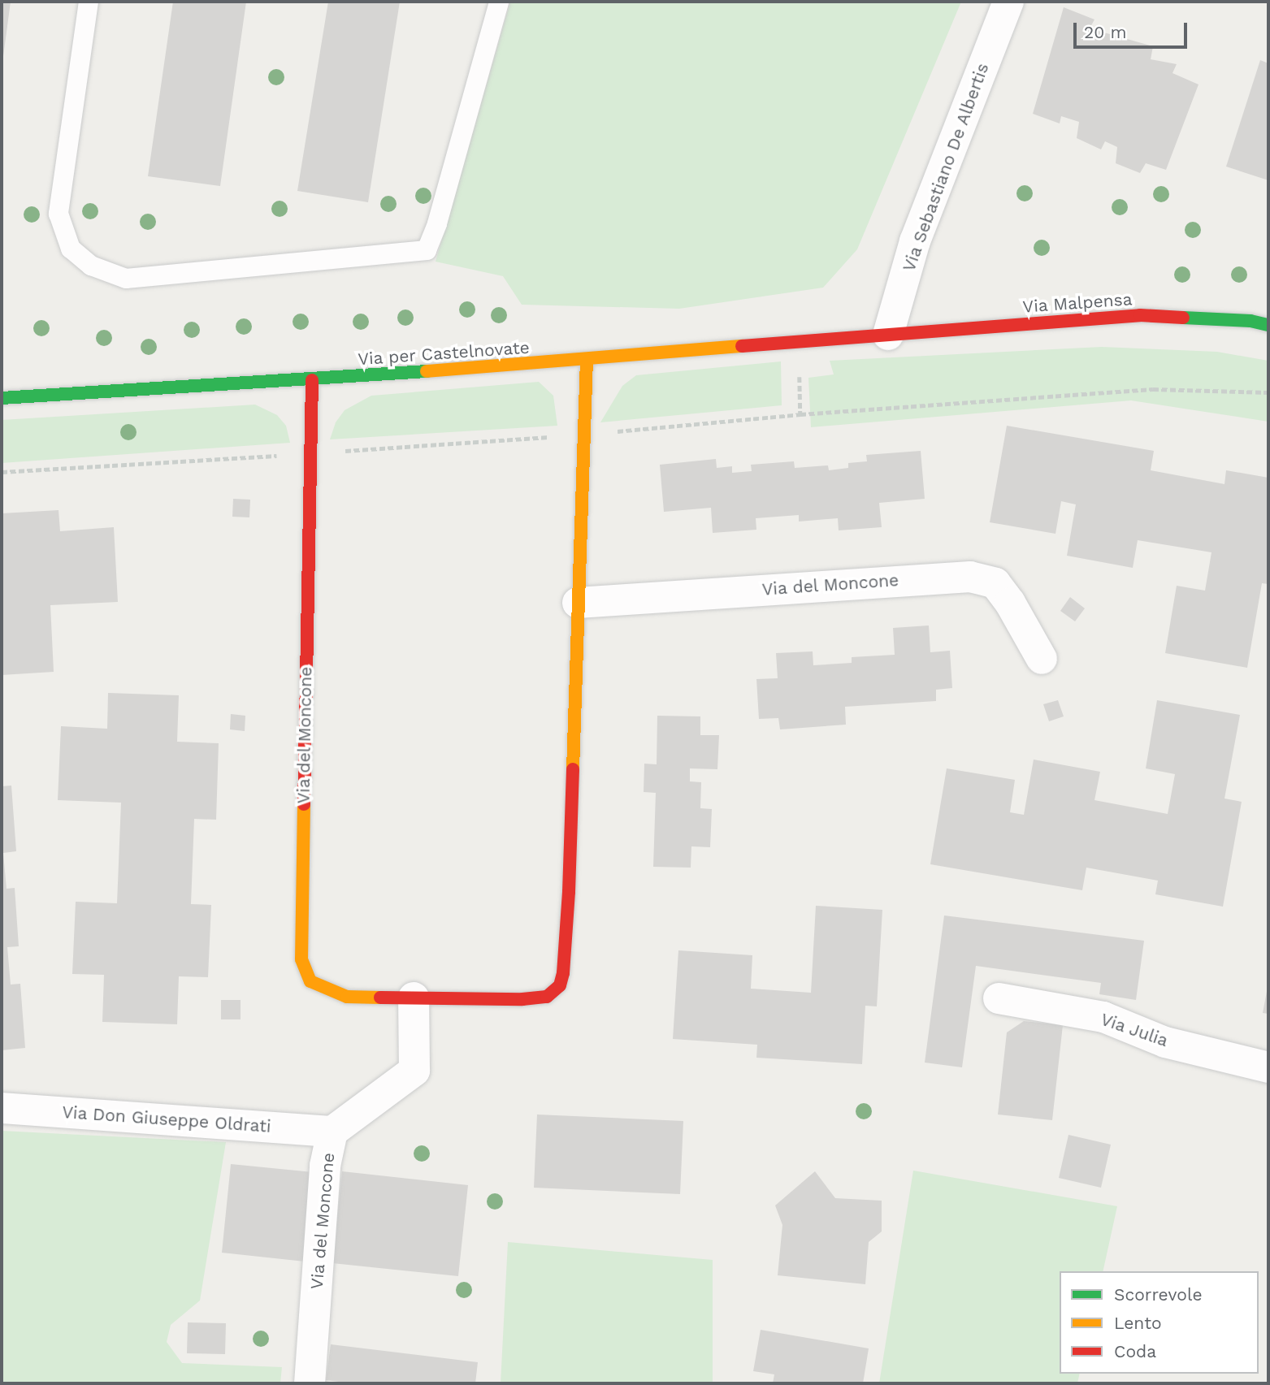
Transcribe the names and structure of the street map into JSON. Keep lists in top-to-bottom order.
{
  "streets": {
    "street": [
      "Via Sebastiano De Albertis",
      "Via Malpensa",
      "Via per Castelnovate",
      "Via del Moncone",
      "Via Julia",
      "Via Don Giuseppe Oldrati"
    ]
  },
  "crossings": [
    ["Via Sebastiano De Albertis", "Via Malpensa"],
    ["Via Sebastiano De Albertis", "Via per Castelnovate"],
    ["Via Malpensa", "Via per Castelnovate"],
    ["Via per Castelnovate", "Via del Moncone"],
    ["Via del Moncone", "Via Don Giuseppe Oldrati"]
  ],
  "legend": ["Scorrevole", "Lento", "Coda"],
  "scale_bar": "20 m"
}
